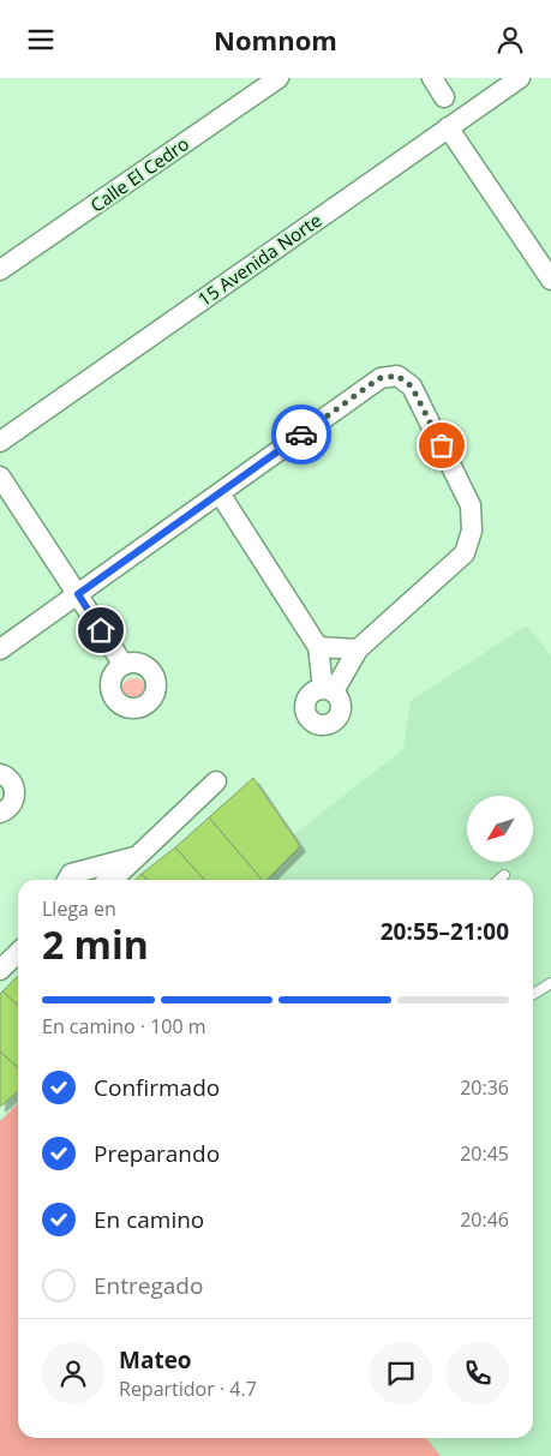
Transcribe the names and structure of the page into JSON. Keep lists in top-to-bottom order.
{
  "streets": {
    "street": ["Calle El Cedro", "15 Avenida Norte"]
  },
  "north": "bottom left",
  "page": {
    "header": "Nomnom",
    "heading": ["2 min", "Llega en", "20:55–21:00"],
    "panel": ["Mateo", "Repartidor · 4.7"],
    "bar": "En camino · 100 m",
    "list": [
      ["Confirmado", "20:36"],
      ["Preparando", "20:45"],
      ["En camino", "20:46"],
      "Entregado"
    ]
  }
}
